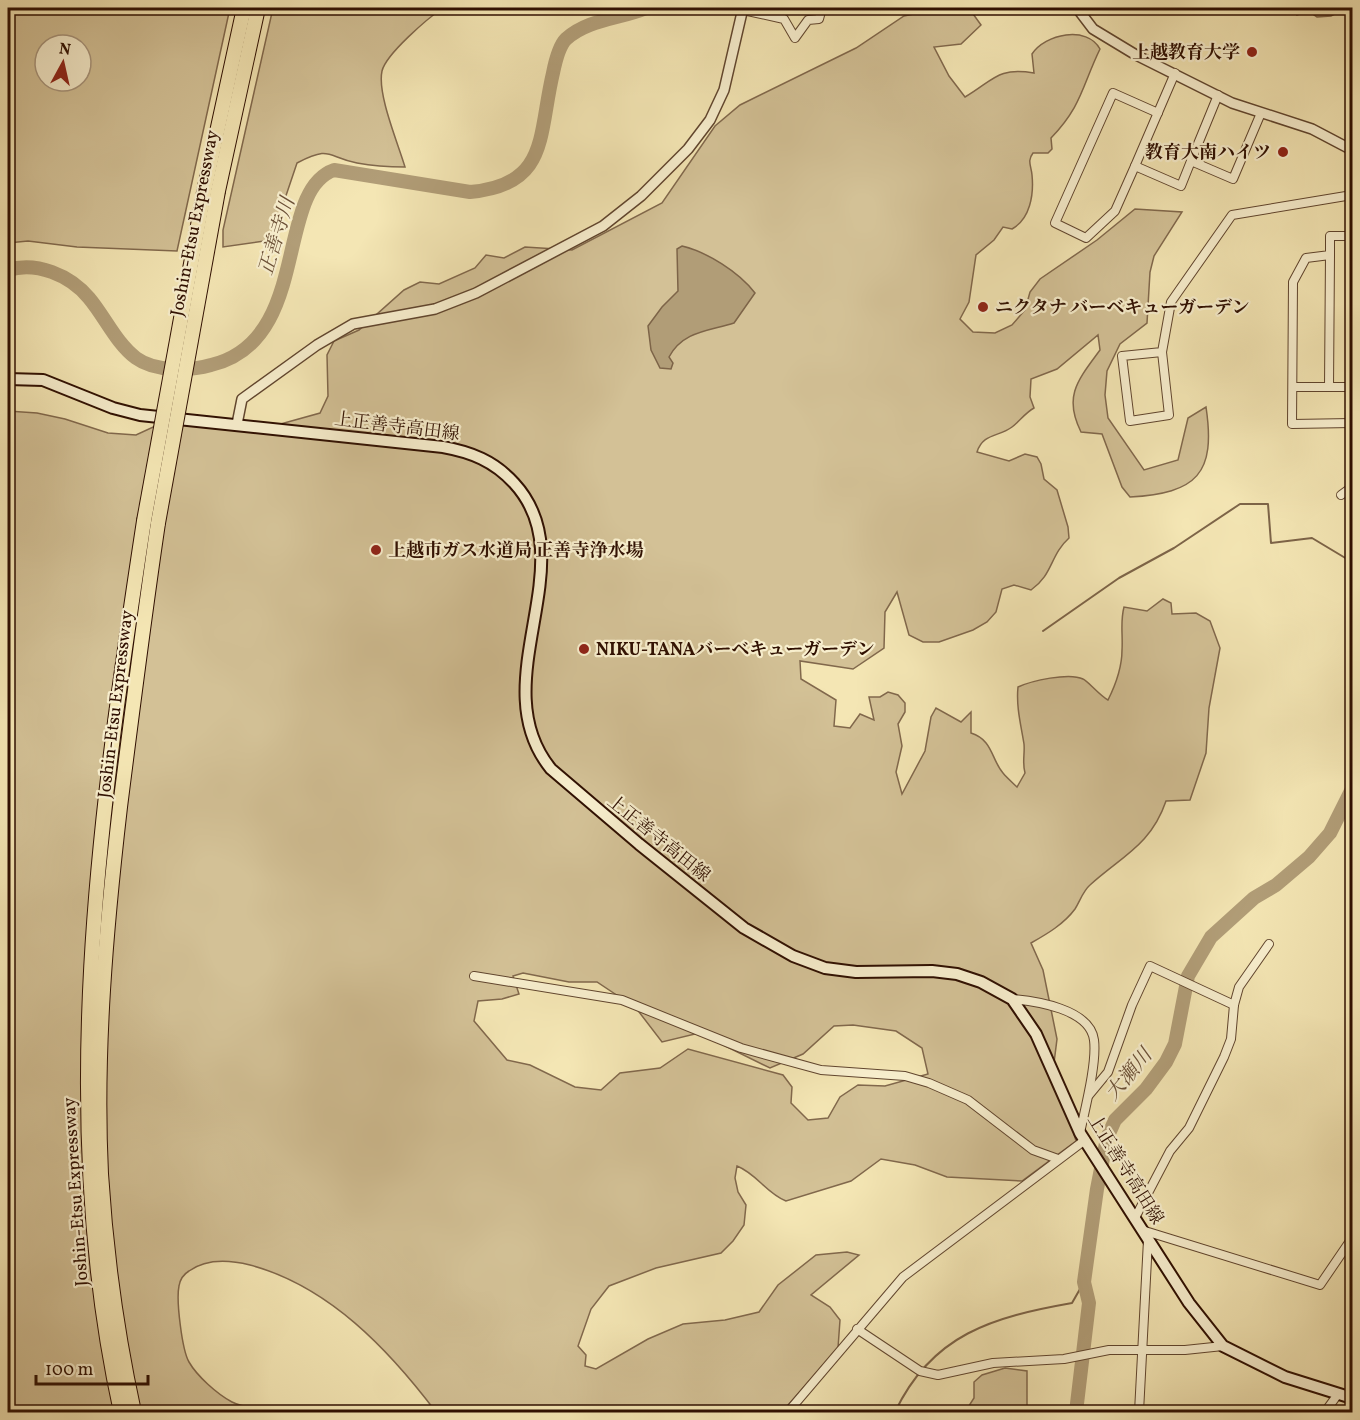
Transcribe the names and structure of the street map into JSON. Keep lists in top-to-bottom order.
{
  "streets": {
    "highway": ["Joshin-Etsu Expressway"],
    "main road": ["上正善寺高田線"]
  },
  "water": ["正善寺川", "大瀬川"],
  "places": [
    "上越教育大学",
    "教育大南ハイツ",
    "ニクタナ バーベキューガーデン",
    "上越市ガス水道局 正善寺浄水場",
    "NIKU-TANAバーベキューガーデン"
  ],
  "scale_bar": "100 m",
  "north": "top"
}
